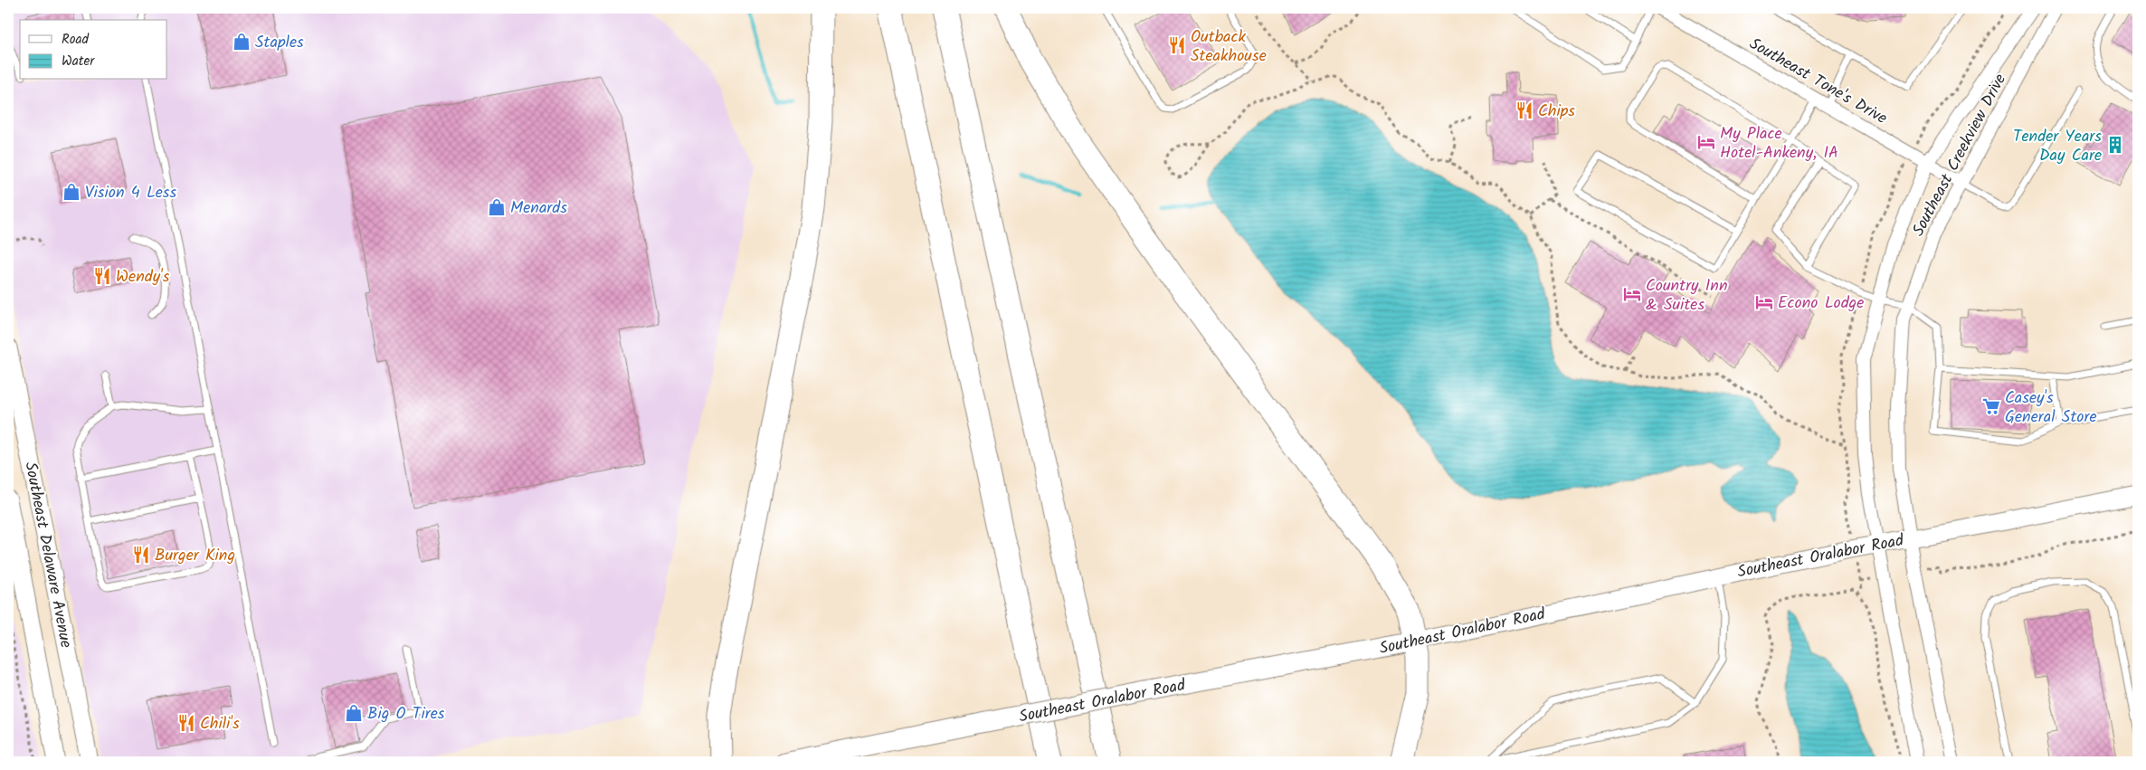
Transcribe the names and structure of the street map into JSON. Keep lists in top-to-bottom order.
{
  "streets": {
    "main road": ["Southeast Delaware Avenue", "Southeast Oralabor Road"],
    "street": ["Southeast Tone's Drive", "Southeast Creekview Drive"]
  },
  "crossings": [
    ["Southeast Tone's Drive", "Southeast Creekview Drive"],
    ["Southeast Creekview Drive", "Southeast Oralabor Road"]
  ],
  "places": {
    "shop": [
      "Staples",
      "Vision 4 Less",
      "Menards",
      "Big O Tires"
    ],
    "restaurant": [
      "Outback Steakhouse",
      "Chips",
      "Wendy's",
      "Burger King",
      "Chili's"
    ],
    "hotel": ["My Place Hotel-Ankeny, IA", "Country Inn & Suites", "Econo Lodge"],
    "building": ["Tender Years Day Care"],
    "supermarket": ["Casey's General Store"]
  },
  "legend": ["Road", "Water"]
}
